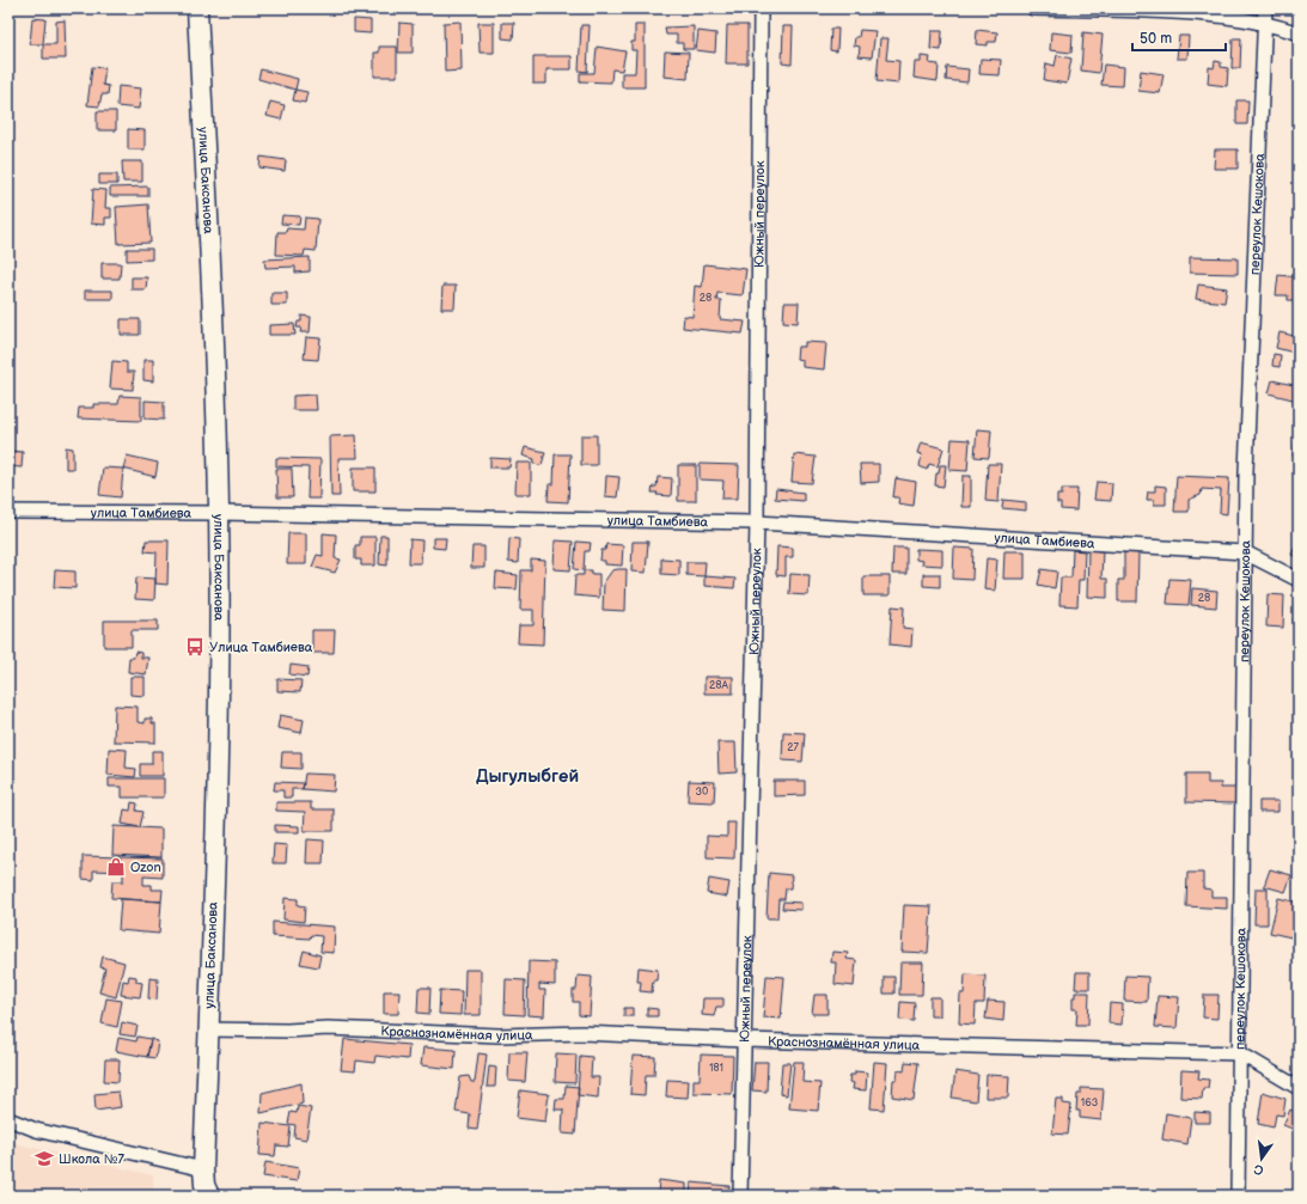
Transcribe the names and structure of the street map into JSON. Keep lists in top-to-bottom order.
{
  "streets": {
    "main road": ["улица Баксанова"],
    "street": [
      "Южный переулок",
      "переулок Кешокова",
      "улица Тамбиева",
      "Краснознамённая улица"
    ]
  },
  "crossings": [
    ["улица Баксанова", "улица Тамбиева"],
    ["улица Баксанова", "Краснознамённая улица"],
    ["Южный переулок", "улица Тамбиева"],
    ["Южный переулок", "Краснознамённая улица"],
    ["переулок Кешокова", "улица Тамбиева"],
    ["переулок Кешокова", "Краснознамённая улица"]
  ],
  "districts": ["Дыгулыбгей"],
  "places": {
    "bus stop": ["Улица Тамбиева"],
    "shop": ["Ozon"],
    "school or university": ["Школа №7"]
  },
  "house_numbers": [
    "28",
    "28",
    "28А",
    "27",
    "30",
    "181",
    "163"
  ],
  "scale_bar": "50 m",
  "north": "bottom"
}
